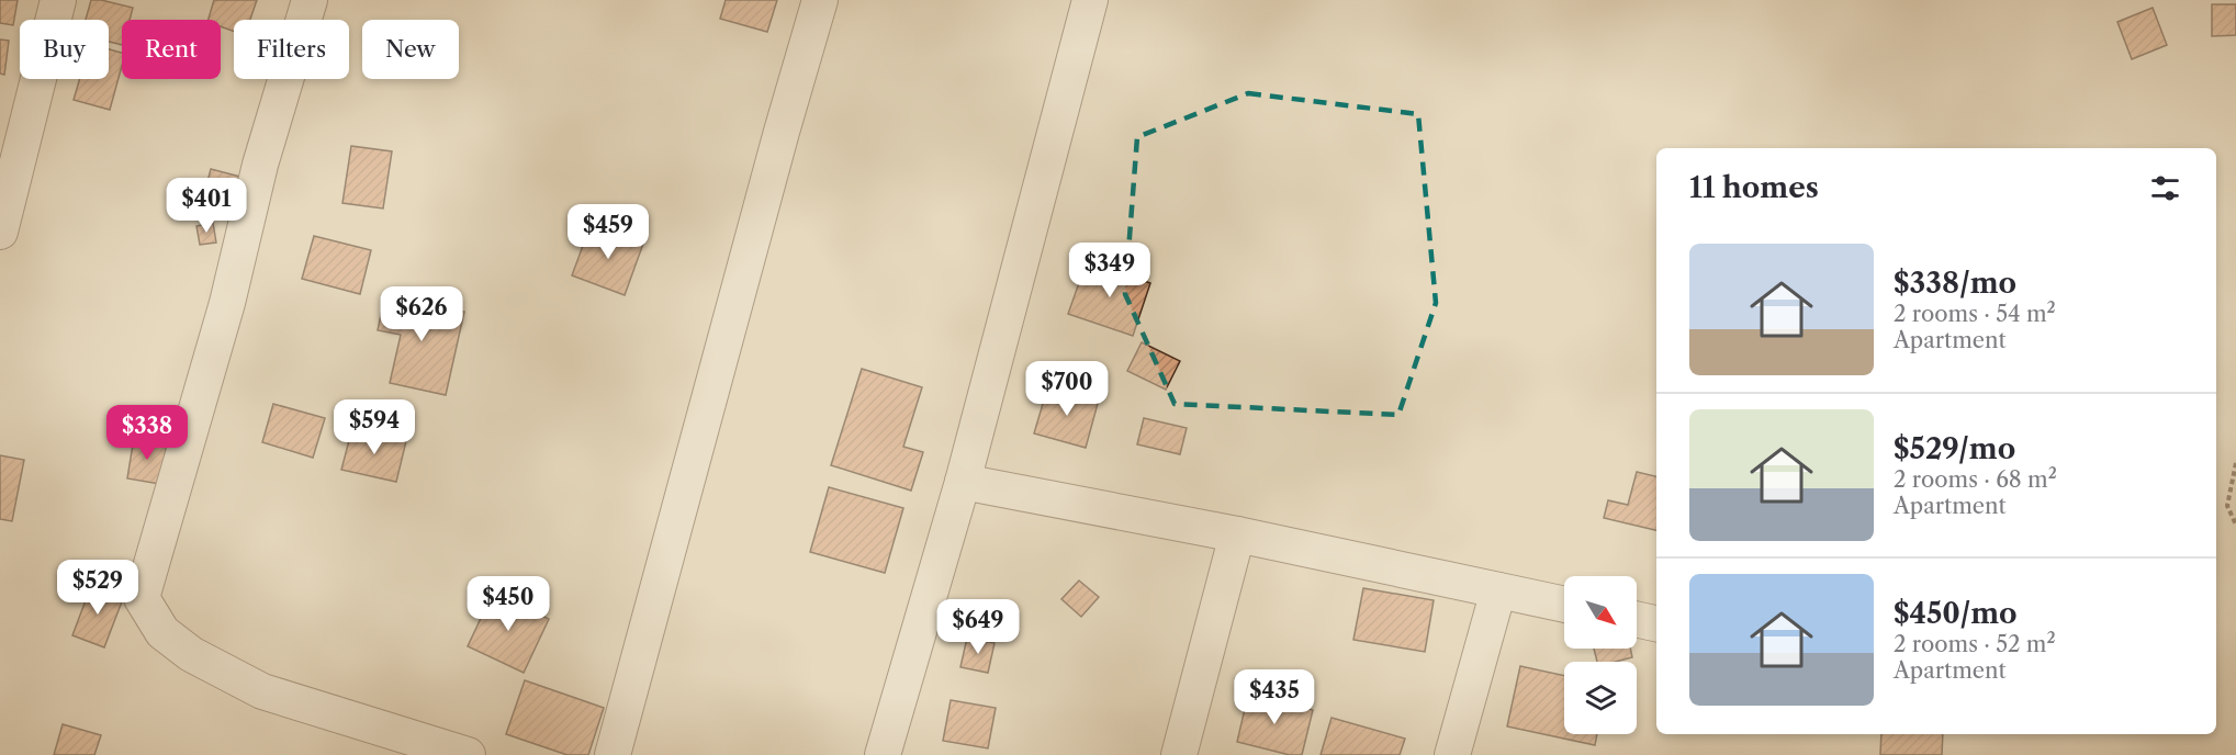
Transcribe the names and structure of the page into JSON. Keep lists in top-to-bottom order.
{
  "north": "bottom right",
  "page": {
    "chip": [
      "Buy",
      "Rent",
      "Filters",
      "New"
    ],
    "heading": "11 homes",
    "price": [
      "$401",
      "$459",
      "$349",
      "$626",
      "$700",
      "$594",
      "$338",
      "$529",
      "$450",
      "$649",
      "$435"
    ],
    "list": [
      {
        "name": "$338/mo",
        "note": "2 rooms · 54 m² · Apartment"
      },
      {
        "name": "$529/mo",
        "note": "2 rooms · 68 m² · Apartment"
      },
      {
        "name": "$450/mo",
        "note": "2 rooms · 52 m² · Apartment"
      }
    ]
  }
}
